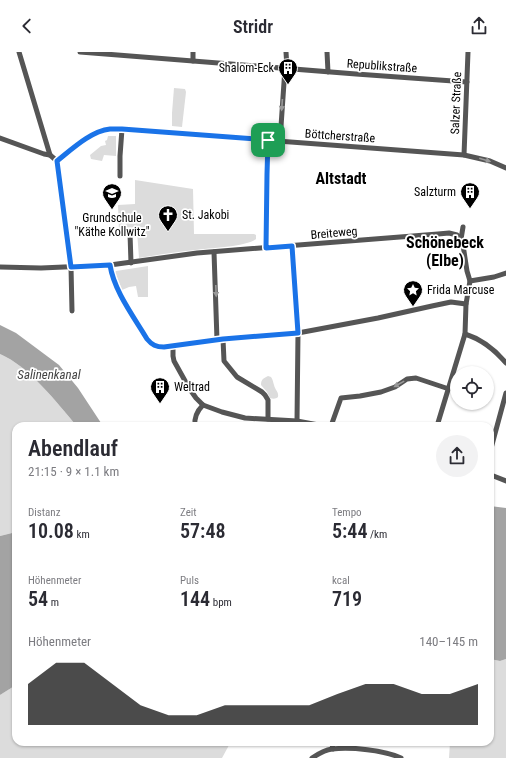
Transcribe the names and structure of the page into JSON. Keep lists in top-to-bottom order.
{
  "streets": {
    "street": [
      "Republikstraße",
      "Salzer Straße",
      "Böttcherstraße",
      "Breiteweg"
    ]
  },
  "crossings": [
    ["Republikstraße", "Salzer Straße"],
    ["Salzer Straße", "Böttcherstraße"]
  ],
  "districts": ["Altstadt", "Schönebeck (Elbe)"],
  "water": ["Salinenkanal"],
  "places": {
    "building": ["Shalom-Eck", "Salzturm", "Weltrad"],
    "school or university": ["Grundschule \"Käthe Kollwitz\""],
    "church": ["St. Jakobi"],
    "place": ["Frida Marcuse"]
  },
  "page": {
    "header": "Stridr",
    "heading": ["Abendlauf", "21:15 · 9 × 1.1 km"],
    "stats": [
      ["Distanz", "10.08 km"],
      ["Zeit", "57:48"],
      ["Tempo", "5:44 /km"],
      ["Höhenmeter", "54 m"],
      ["Puls", "144 bpm"],
      ["kcal", "719"]
    ],
    "chart": ["Höhenmeter", "140–145 m"]
  }
}
